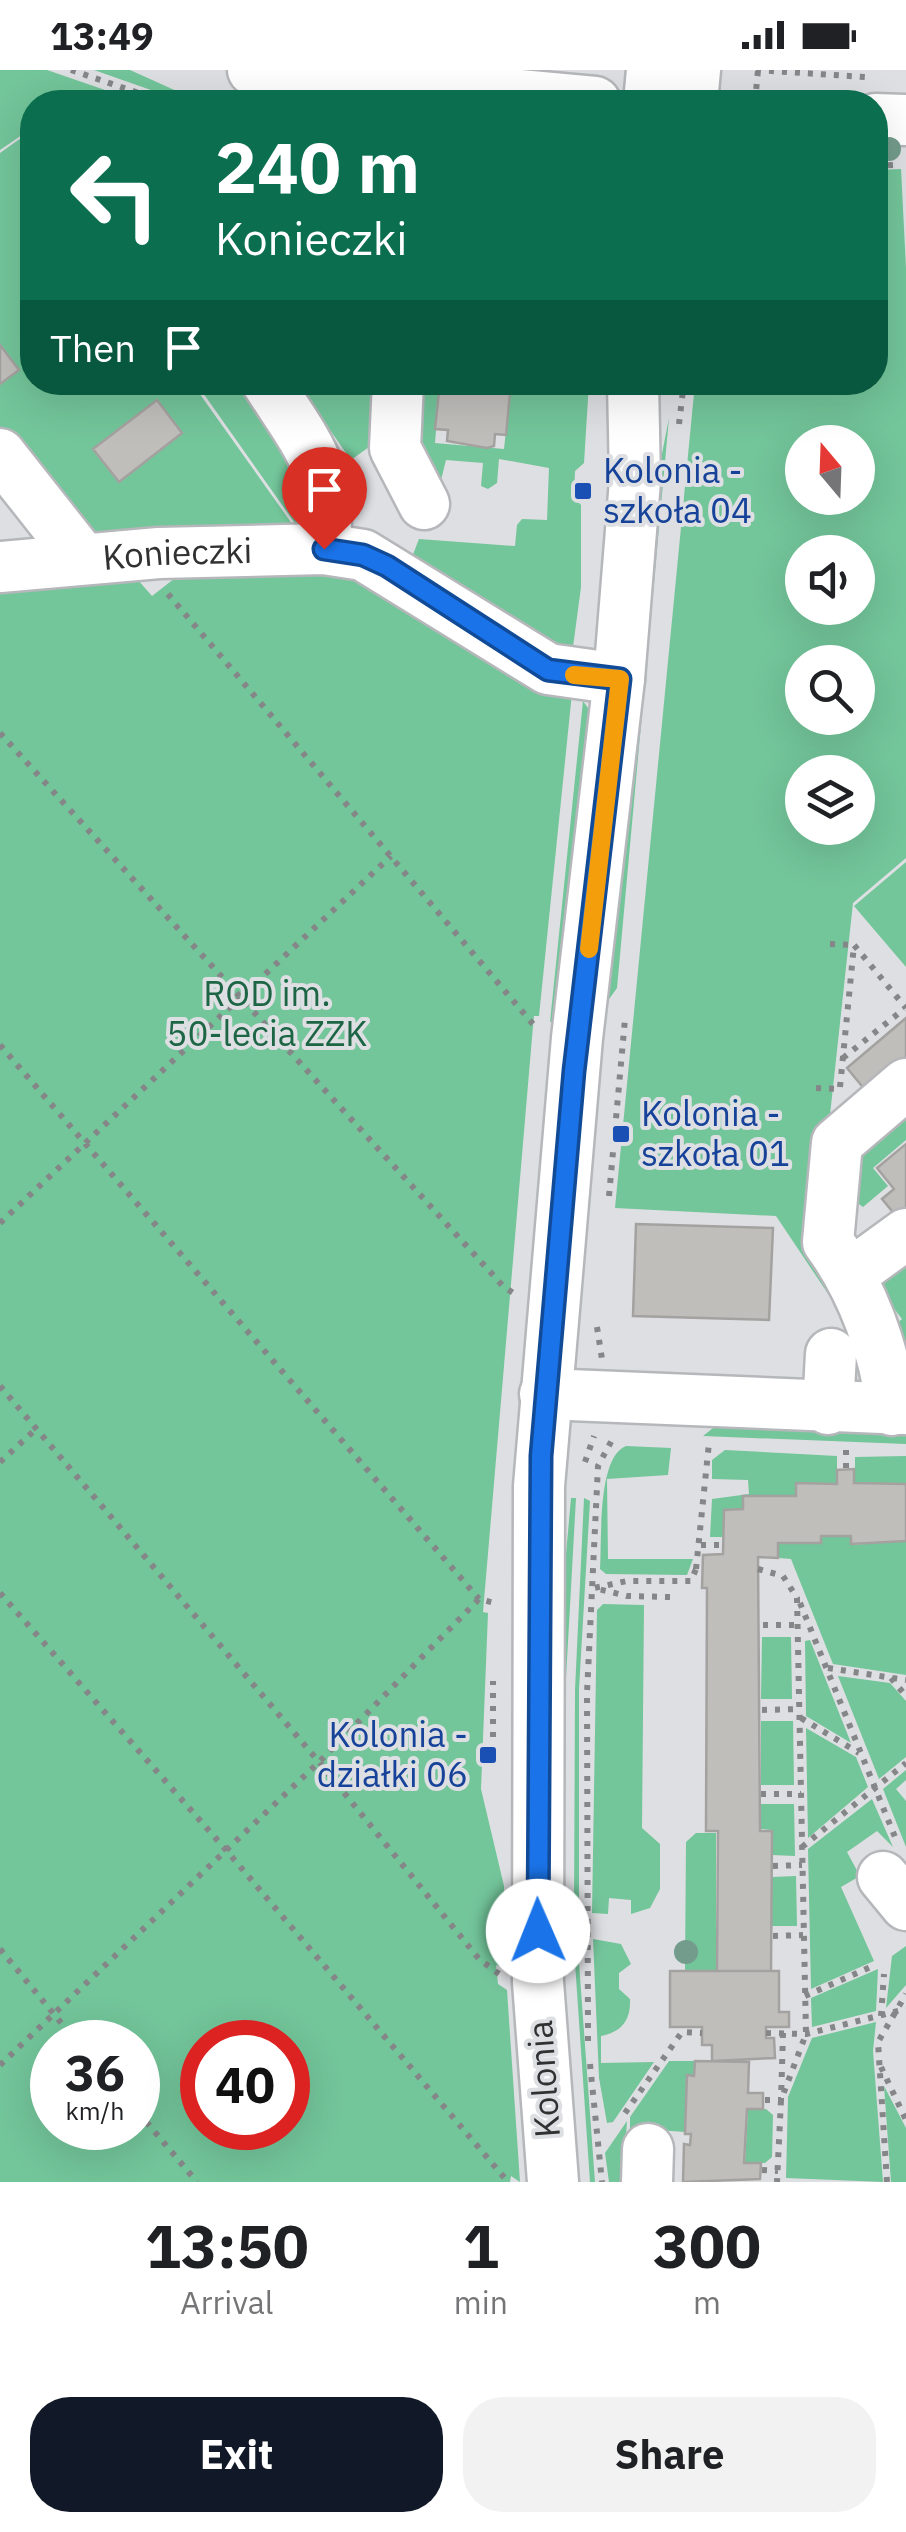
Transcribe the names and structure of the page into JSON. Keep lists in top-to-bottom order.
{
  "streets": {
    "street": ["Konieczki", "Kolonia"]
  },
  "crossings": [
    ["Konieczki", "Kolonia"]
  ],
  "parks": ["ROD im. 50-lecia ZZK"],
  "places": {
    "transit": ["Kolonia - szkoła 04", "Kolonia - szkoła 01", "Kolonia - działki 06"]
  },
  "north": "top",
  "page": {
    "status": "13:49",
    "turn": ["240 m", "Konieczki"],
    "then": "Then",
    "speed": "36 km/h",
    "limit": "40",
    "eta": [
      "13:50",
      "Arrival",
      "1",
      "min",
      "300",
      "m"
    ],
    "buttons": ["Exit", "Share"]
  }
}
